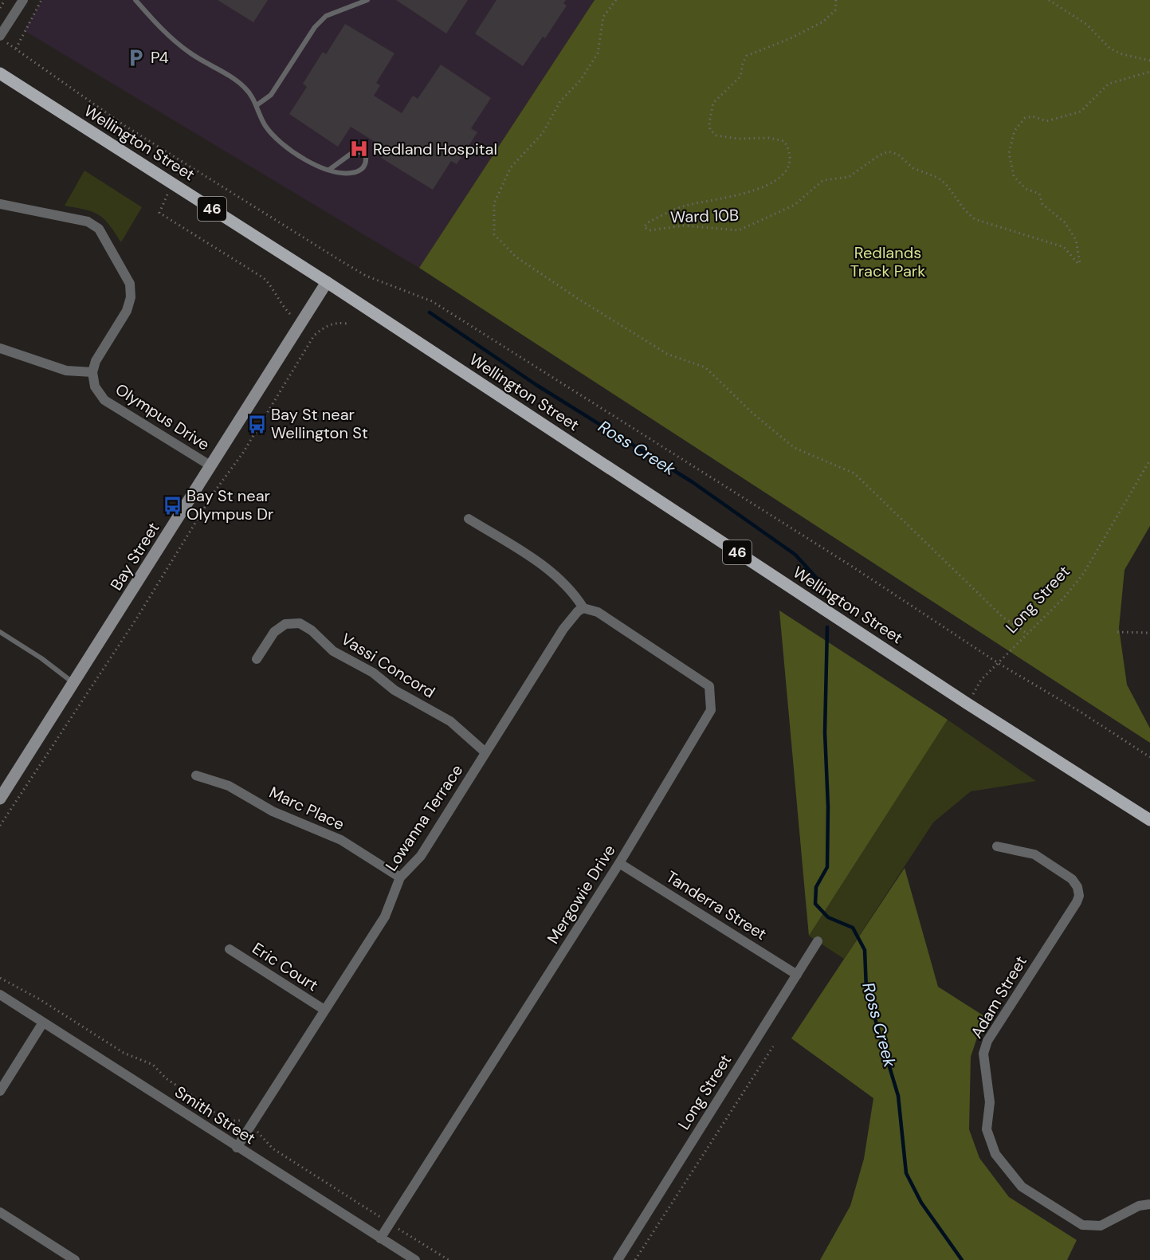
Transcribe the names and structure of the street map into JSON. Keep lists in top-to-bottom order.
{
  "streets": {
    "main road": ["Wellington Street", "46"],
    "street": [
      "Olympus Drive",
      "Bay Street",
      "Long Street",
      "Vassi Concord",
      "Marc Place",
      "Lowanna Terrace",
      "Mergowie Drive",
      "Tanderra Street",
      "Eric Court",
      "Adam Street",
      "Smith Street"
    ],
    "path": ["Ward 10B"]
  },
  "crossings": [
    ["Wellington Street", "Bay Street"],
    ["Wellington Street", "Long Street"],
    ["Olympus Drive", "Bay Street"],
    ["Long Street", "Tanderra Street"],
    ["Vassi Concord", "Lowanna Terrace"],
    ["Marc Place", "Lowanna Terrace"],
    ["Lowanna Terrace", "Mergowie Drive"],
    ["Lowanna Terrace", "Eric Court"],
    ["Lowanna Terrace", "Smith Street"],
    ["Mergowie Drive", "Tanderra Street"],
    ["Mergowie Drive", "Smith Street"]
  ],
  "water": ["Ross Creek"],
  "parks": ["Redlands Track Park"],
  "places": {
    "parking": ["P4"],
    "hospital": ["Redland Hospital"],
    "bus stop": ["Bay St near Wellington St", "Bay St near Olympus Dr"]
  }
}
